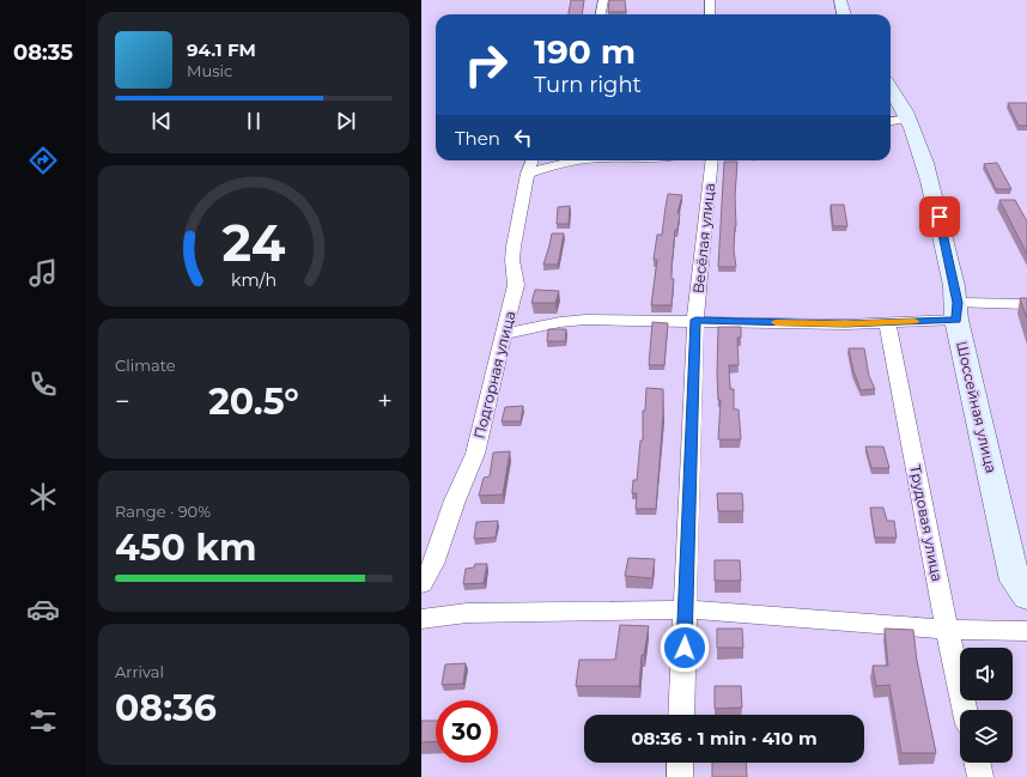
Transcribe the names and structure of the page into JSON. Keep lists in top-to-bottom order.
{
  "streets": {
    "main road": ["Шоссейная улица"],
    "street": ["Весёлая улица", "Подгорная улица", "Трудовая улица"]
  },
  "page": {
    "tabs": "08:35",
    "turn": ["190 m", "Turn right"],
    "song": ["94.1 FM", "Music"],
    "then": "Then",
    "tile": [
      "Climate",
      ["Range · 90%", "450 km"],
      ["Arrival", "08:36"]
    ],
    "heat": ["−", "20.5°", "+"],
    "limit": "30",
    "trip": "08:36 · 1 min · 410 m",
    "gauge": ["24", "km/h"]
  }
}
